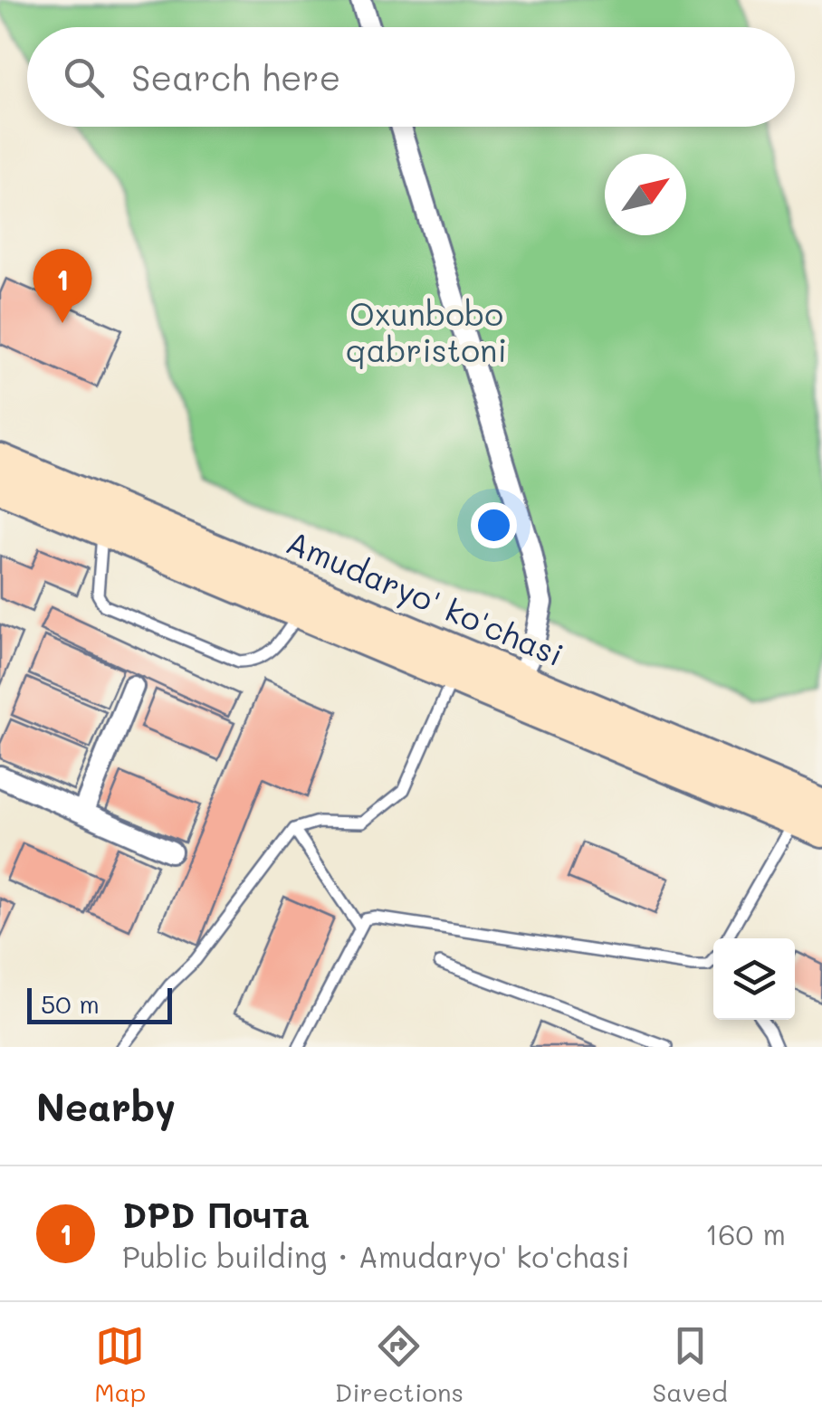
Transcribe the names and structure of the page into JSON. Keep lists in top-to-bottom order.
{
  "streets": {
    "street": ["Amudaryo' ko'chasi"]
  },
  "parks": ["Oxunbobo qabristoni"],
  "scale_bar": "50 m",
  "north": "top right",
  "page": {
    "search": "Search here",
    "pins": "1",
    "scale": "50 m",
    "heading": "Nearby",
    "list": [
      {
        "mark": "1",
        "name": "DPD Почта",
        "note": "Public building · Amudaryo' ko'chasi",
        "value": "160 m"
      }
    ],
    "nav": ["Map", "Directions", "Saved"]
  }
}
